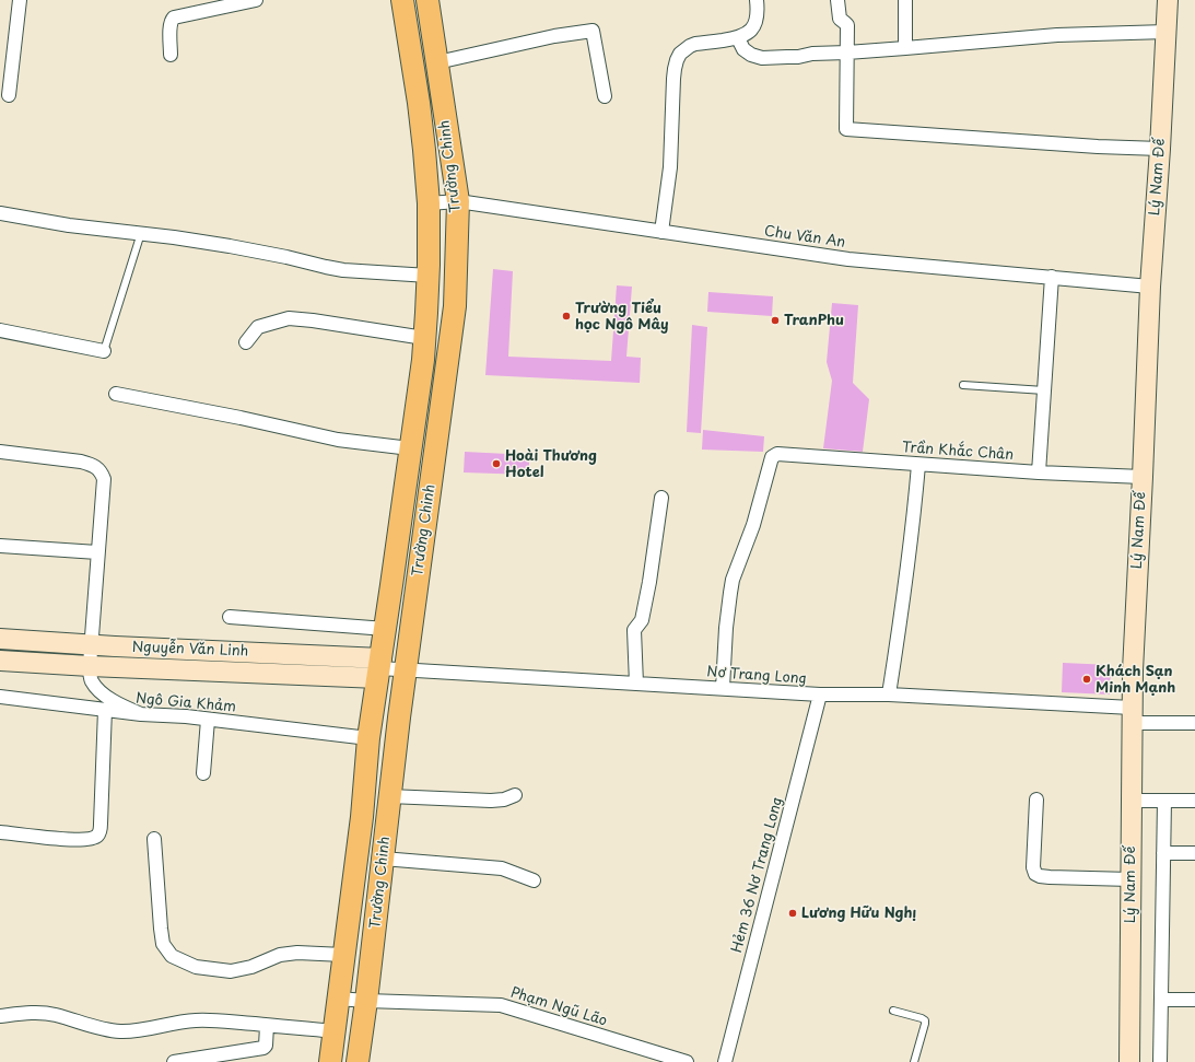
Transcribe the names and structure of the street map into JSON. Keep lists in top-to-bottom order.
{
  "streets": {
    "main road": ["Trường Chinh"],
    "street": [
      "Lý Nam Đế",
      "Chu Văn An",
      "Trần Khắc Chân",
      "Nguyễn Văn Linh",
      "Nơ Trang Long",
      "Ngô Gia Khảm",
      "Hẻm 36 Nơ Trang Long",
      "Phạm Ngũ Lão"
    ]
  },
  "crossings": [
    ["Trường Chinh", "Chu Văn An"],
    ["Trường Chinh", "Nguyễn Văn Linh"],
    ["Trường Chinh", "Nơ Trang Long"],
    ["Trường Chinh", "Ngô Gia Khảm"],
    ["Trường Chinh", "Phạm Ngũ Lão"],
    ["Lý Nam Đế", "Chu Văn An"],
    ["Lý Nam Đế", "Trần Khắc Chân"],
    ["Lý Nam Đế", "Nơ Trang Long"],
    ["Trần Khắc Chân", "Nơ Trang Long"],
    ["Nguyễn Văn Linh", "Nơ Trang Long"],
    ["Nơ Trang Long", "Hẻm 36 Nơ Trang Long"]
  ],
  "places": [
    "Trường Tiểu học Ngô Mây",
    "TranPhu",
    "Hoài Thương Hotel",
    "Khách Sạn Minh Mạnh",
    "Lương Hữu Nghị"
  ]
}
